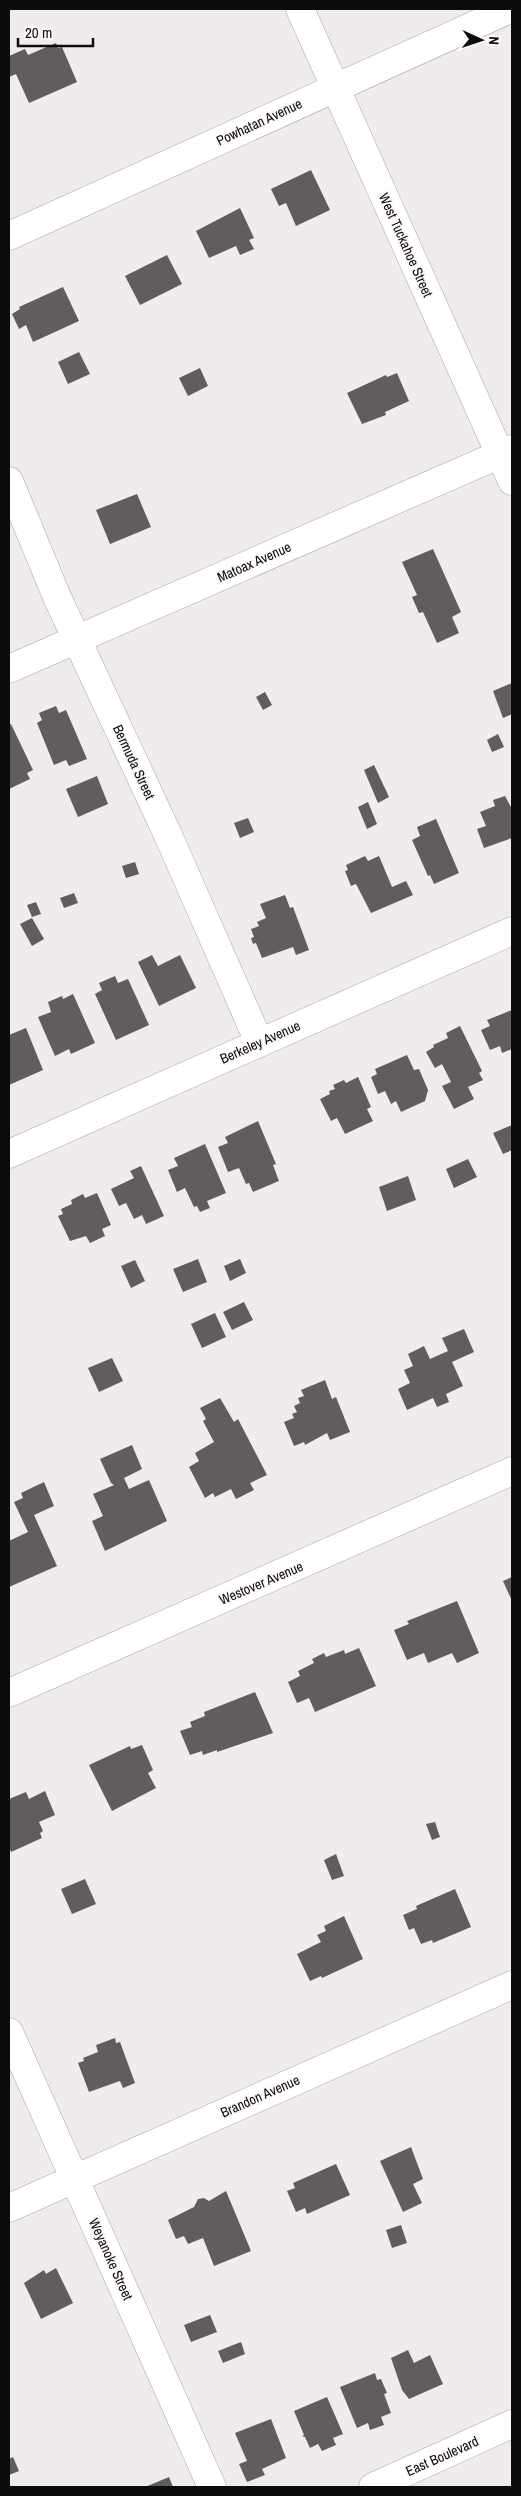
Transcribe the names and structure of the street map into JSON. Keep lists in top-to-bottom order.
{
  "streets": {
    "street": [
      "Powhatan Avenue",
      "West Tuckahoe Street",
      "Matoax Avenue",
      "Bermuda Street",
      "Berkeley Avenue",
      "Westover Avenue",
      "Brandon Avenue",
      "Weyanoke Street",
      "East Boulevard"
    ]
  },
  "crossings": [
    ["Powhatan Avenue", "West Tuckahoe Street"],
    ["West Tuckahoe Street", "Matoax Avenue"],
    ["Matoax Avenue", "Bermuda Street"],
    ["Bermuda Street", "Berkeley Avenue"],
    ["Brandon Avenue", "Weyanoke Street"]
  ],
  "scale_bar": "20 m",
  "north": "right"
}
